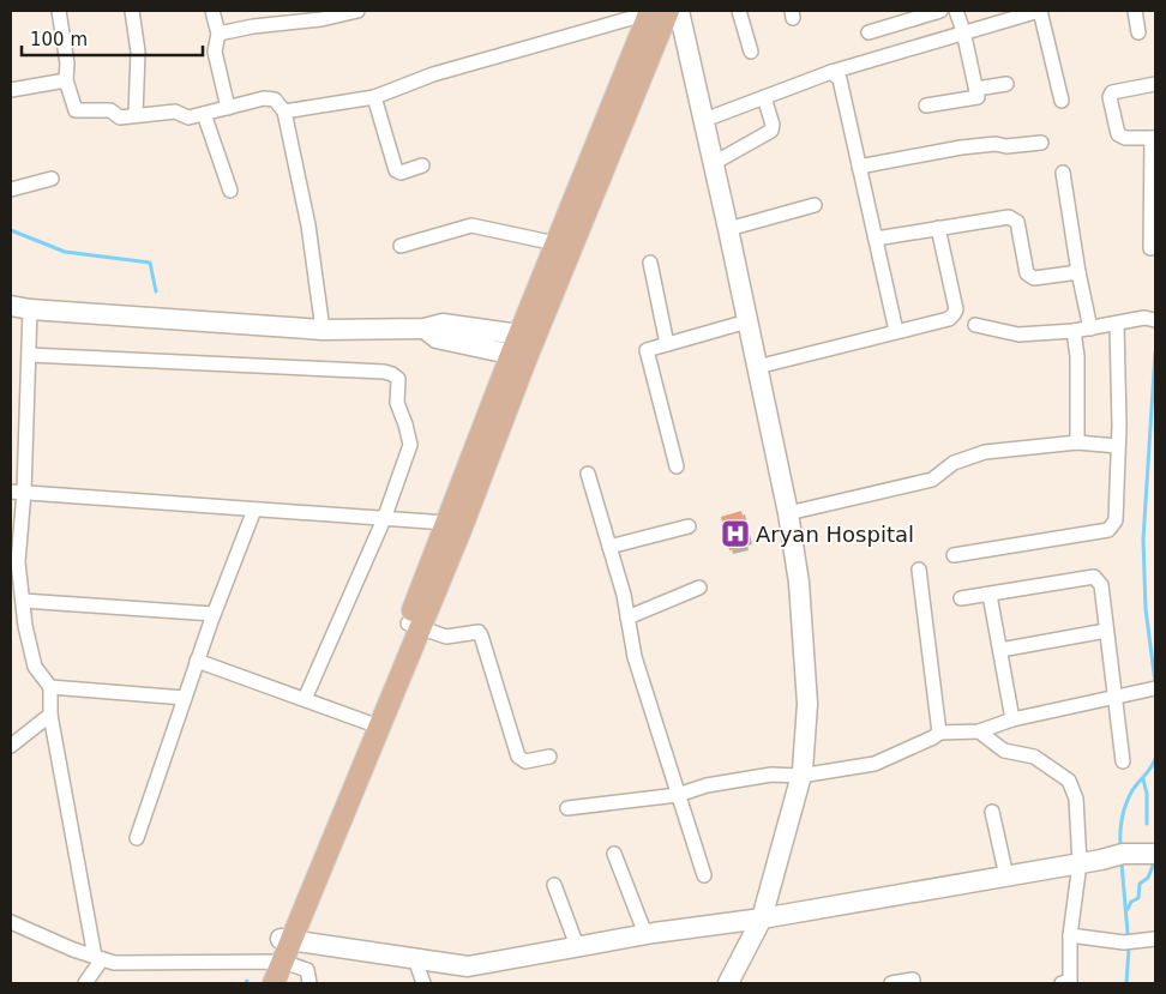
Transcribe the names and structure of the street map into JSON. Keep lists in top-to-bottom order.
{
  "places": {
    "hospital": ["Aryan Hospital"]
  },
  "scale_bar": "100 m"
}
